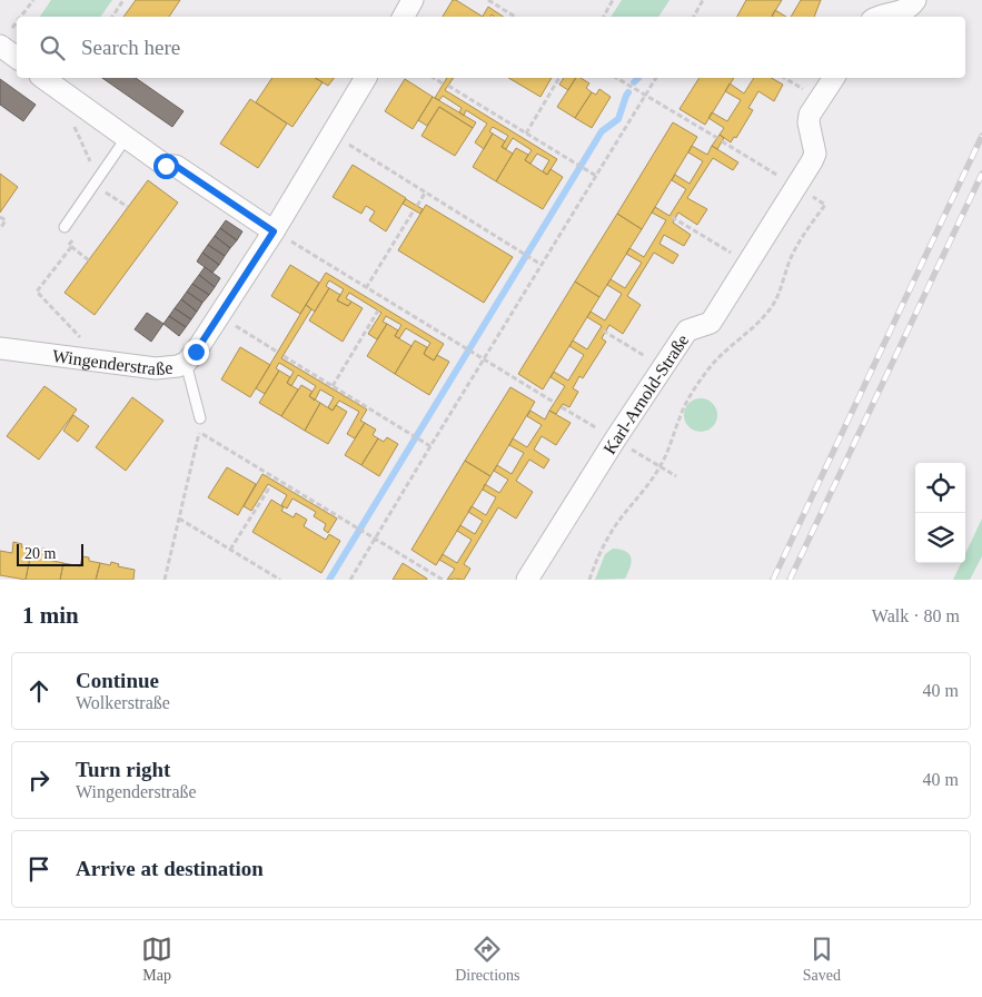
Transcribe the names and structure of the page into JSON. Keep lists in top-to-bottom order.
{
  "streets": {
    "street": ["Wingenderstraße", "Karl-Arnold-Straße"]
  },
  "scale_bar": "20 m",
  "page": {
    "search": "Search here",
    "scale": "20 m",
    "heading": ["1 min", "Walk · 80 m"],
    "list": [
      ["Continue", "Wolkerstraße", "40 m"],
      ["Turn right", "Wingenderstraße", "40 m"],
      "Arrive at destination"
    ],
    "nav": ["Map", "Directions", "Saved"]
  }
}
